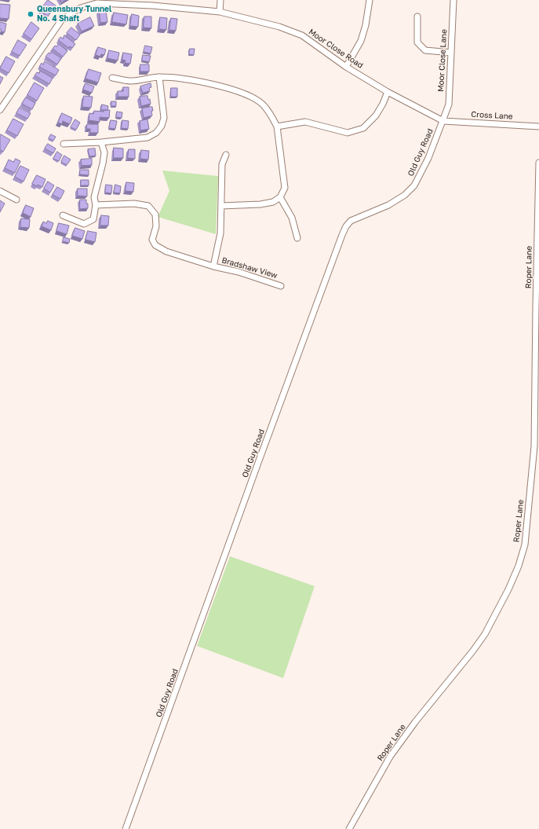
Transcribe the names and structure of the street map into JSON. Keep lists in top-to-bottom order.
{
  "streets": {
    "street": [
      "Moor Close Road",
      "Moor Close Lane",
      "Cross Lane",
      "Old Guy Road",
      "Roper Lane",
      "Bradshaw View"
    ]
  },
  "crossings": [
    ["Moor Close Road", "Moor Close Lane"],
    ["Moor Close Road", "Cross Lane"],
    ["Moor Close Road", "Old Guy Road"],
    ["Moor Close Lane", "Cross Lane"],
    ["Moor Close Lane", "Old Guy Road"],
    ["Cross Lane", "Old Guy Road"]
  ],
  "places": ["Queensbury Tunnel No. 4 Shaft"]
}
